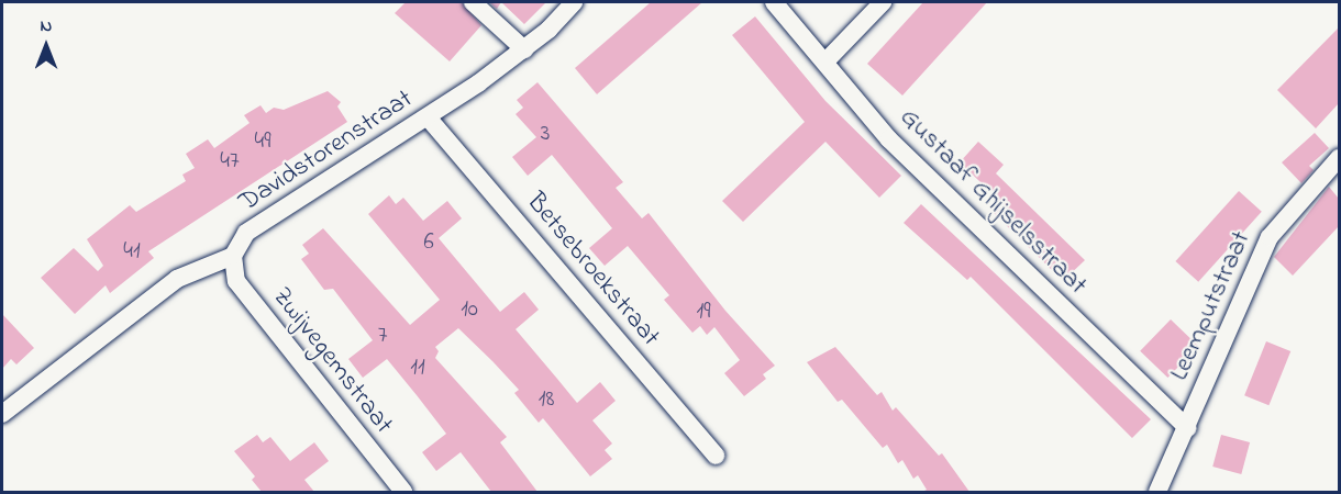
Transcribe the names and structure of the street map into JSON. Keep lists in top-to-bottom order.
{
  "streets": {
    "street": [
      "Davidstorenstraat",
      "Gustaaf Ghijselsstraat",
      "Betsebroekstraat",
      "Leemputstraat",
      "Zwijvegemstraat"
    ]
  },
  "crossings": [
    ["Davidstorenstraat", "Betsebroekstraat"],
    ["Davidstorenstraat", "Zwijvegemstraat"],
    ["Gustaaf Ghijselsstraat", "Leemputstraat"]
  ],
  "house_numbers": [
    "3",
    "49",
    "47",
    "6",
    "41",
    "10",
    "19",
    "7",
    "11",
    "18"
  ],
  "north": "top"
}
